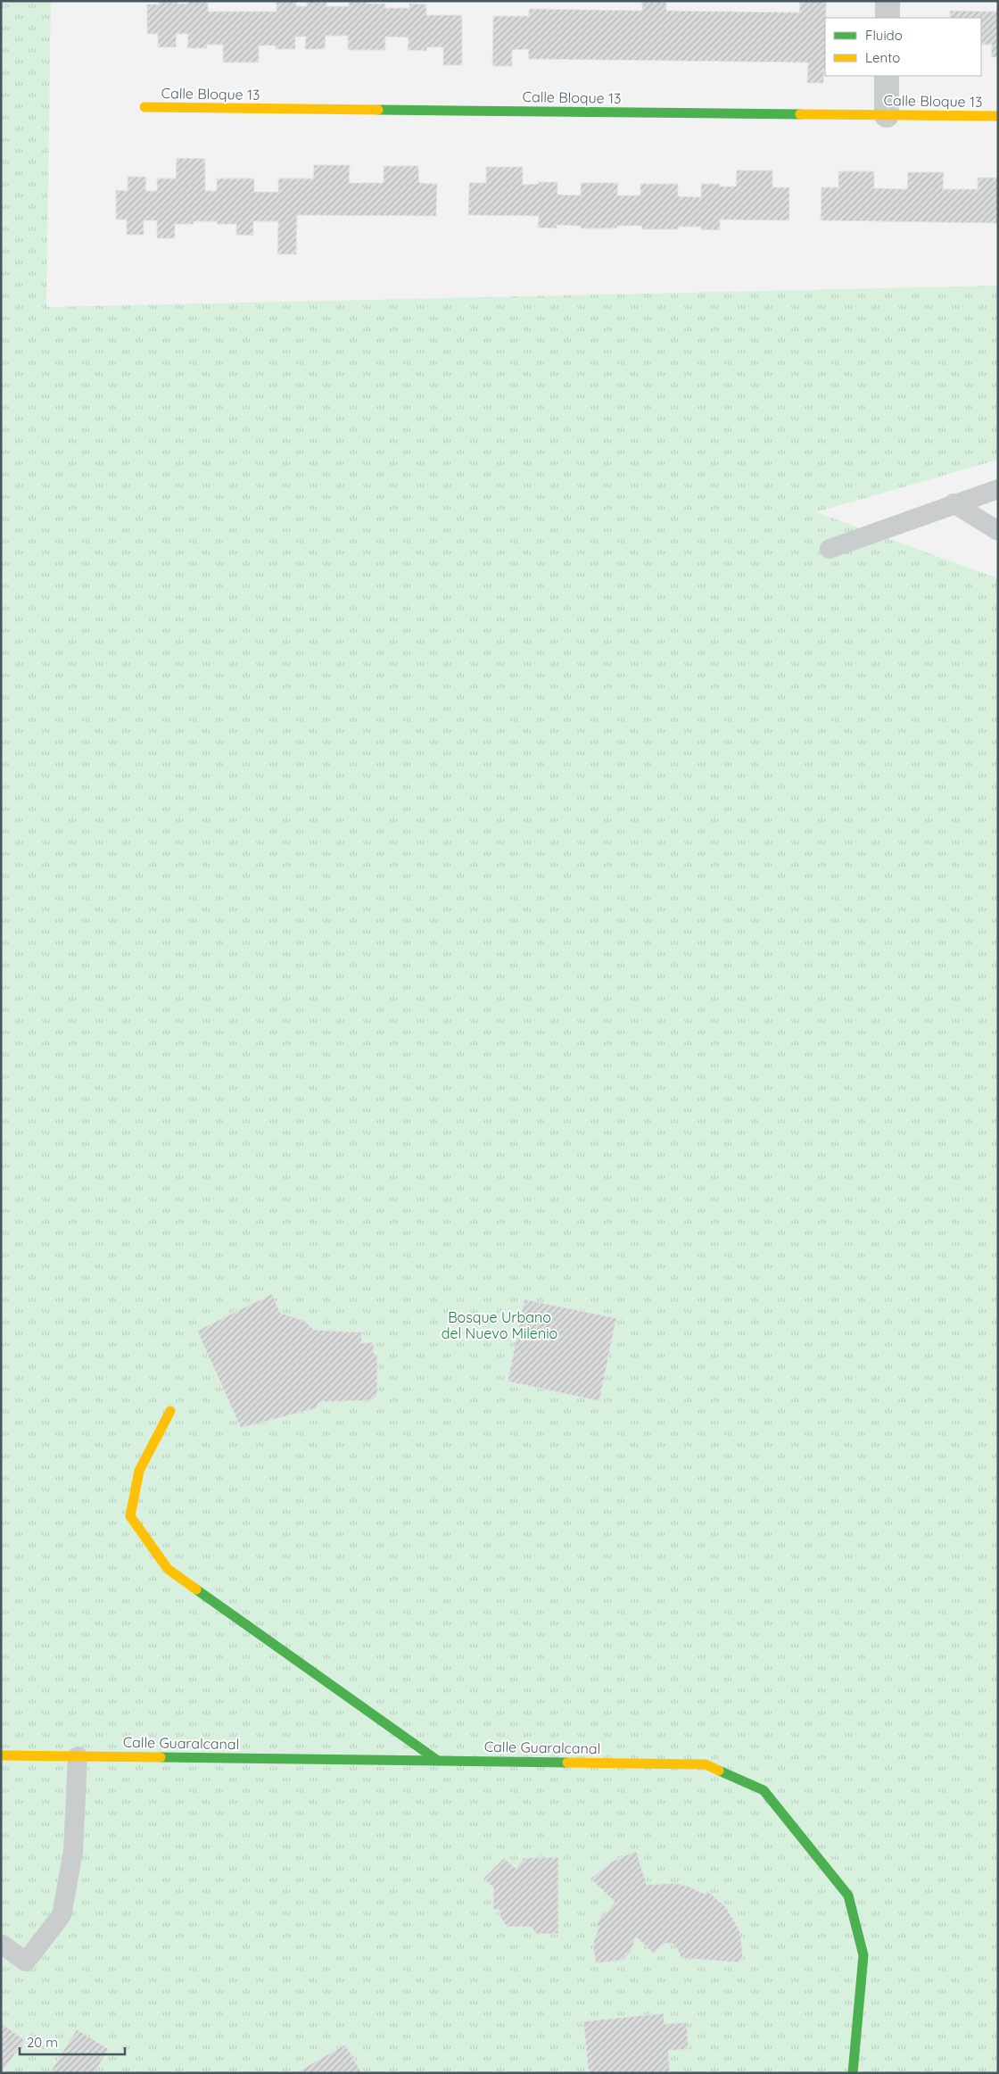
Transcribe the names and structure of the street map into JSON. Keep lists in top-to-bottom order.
{
  "streets": {
    "street": ["Calle Bloque 13", "Calle Guaralcanal"]
  },
  "parks": ["Bosque Urbano del Nuevo Milenio"],
  "legend": ["Fluido", "Lento"],
  "scale_bar": "20 m"
}
